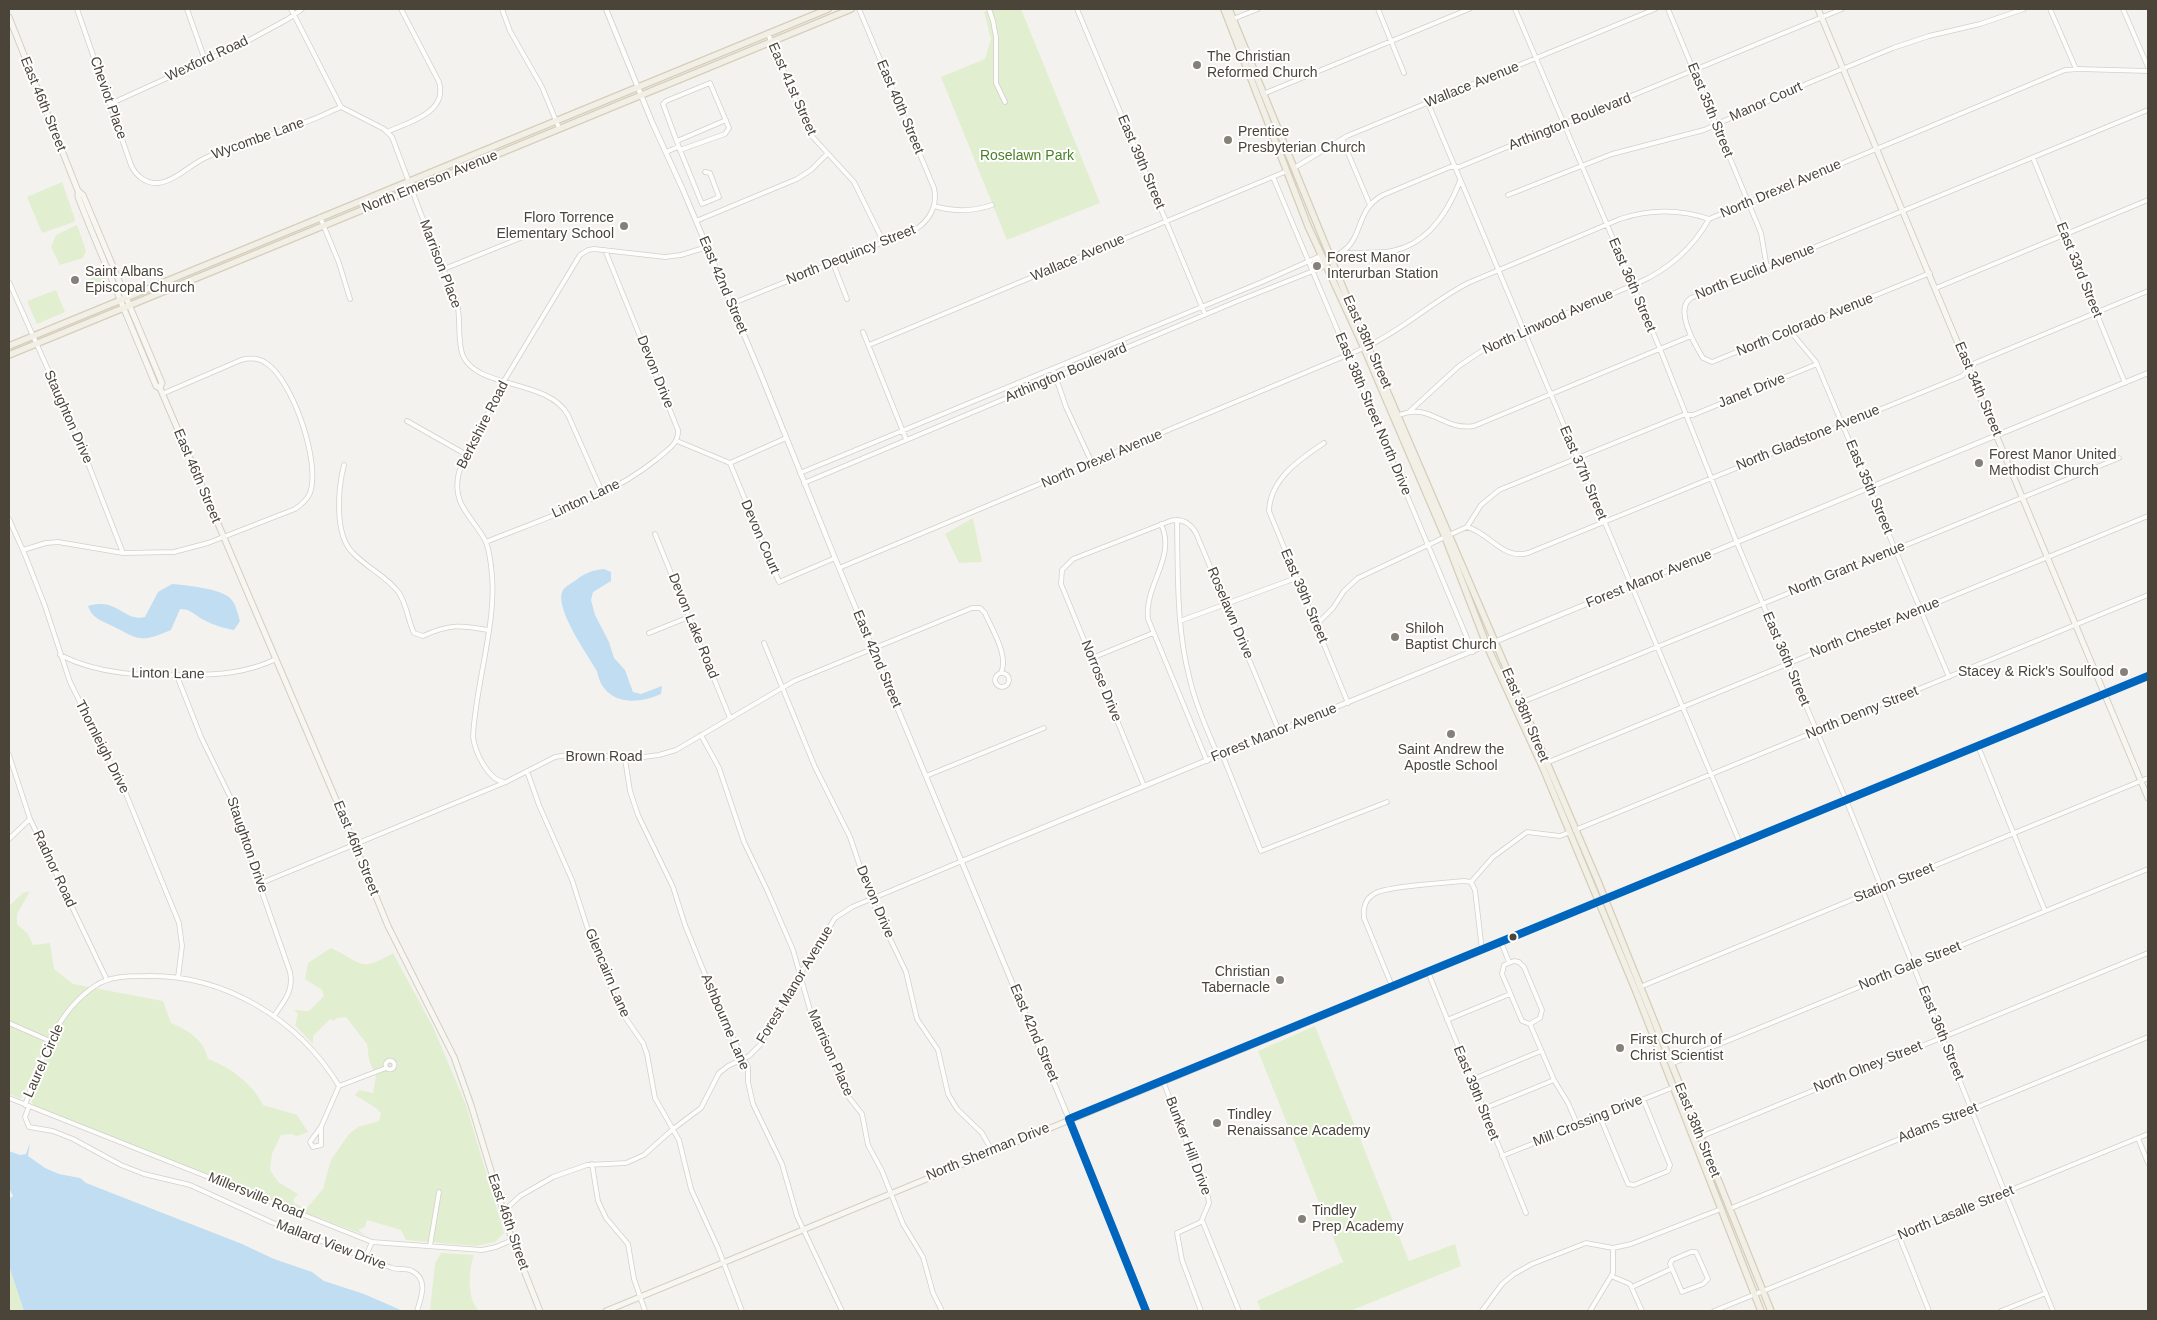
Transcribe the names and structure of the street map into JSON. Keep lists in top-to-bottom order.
{
  "streets": {
    "main road": [
      "East 46th Street",
      "North Emerson Avenue",
      "East 38th Street",
      "East 34th Street",
      "North Sherman Drive"
    ],
    "street": [
      "Wexford Road",
      "Wallace Avenue",
      "East 41st Street",
      "Cheviot Place",
      "Manor Court",
      "East 40th Street",
      "East 35th Street",
      "Arthington Boulevard",
      "Wycombe Lane",
      "East 39th Street",
      "North Drexel Avenue",
      "North Dequincy Street",
      "Marrison Place",
      "East 33rd Street",
      "North Euclid Avenue",
      "East 42nd Street",
      "East 36th Street",
      "North Linwood Avenue",
      "North Colorado Avenue",
      "Devon Drive",
      "Janet Drive",
      "East 38th Street North Drive",
      "Staughton Drive",
      "Berkshire Road",
      "North Gladstone Avenue",
      "East 37th Street",
      "Linton Lane",
      "Devon Court",
      "North Grant Avenue",
      "Forest Manor Avenue",
      "Roselawn Drive",
      "Devon Lake Road",
      "North Chester Avenue",
      "Norrose Drive",
      "North Denny Street",
      "Thornleigh Drive",
      "Brown Road",
      "Radnor Road",
      "Station Street",
      "North Gale Street",
      "Glencairn Lane",
      "Ashbourne Lane",
      "Laurel Circle",
      "North Olney Street",
      "Mill Crossing Drive",
      "Adams Street",
      "Bunker Hill Drive",
      "Millersville Road",
      "North Lasalle Street",
      "Mallard View Drive"
    ]
  },
  "crossings": [
    ["Wexford Road", "Cheviot Place"],
    ["Wallace Avenue", "East 39th Street"],
    ["Wallace Avenue", "East 36th Street"],
    ["Wallace Avenue", "East 38th Street"],
    ["Wallace Avenue", "East 38th Street North Drive"],
    ["Wallace Avenue", "East 37th Street"],
    ["East 41st Street", "North Emerson Avenue"],
    ["East 41st Street", "North Dequincy Street"],
    ["Cheviot Place", "Wycombe Lane"],
    ["Manor Court", "East 35th Street"],
    ["Manor Court", "East 36th Street"],
    ["Manor Court", "East 34th Street"],
    ["East 46th Street", "North Emerson Avenue"],
    ["East 46th Street", "Linton Lane"],
    ["East 46th Street", "Forest Manor Avenue"],
    ["East 46th Street", "Brown Road"],
    ["East 46th Street", "Millersville Road"],
    ["East 40th Street", "North Dequincy Street"],
    ["East 35th Street", "Arthington Boulevard"],
    ["East 35th Street", "North Drexel Avenue"],
    ["East 35th Street", "North Euclid Avenue"],
    ["East 35th Street", "North Colorado Avenue"],
    ["East 35th Street", "Janet Drive"],
    ["East 35th Street", "North Gladstone Avenue"],
    ["East 35th Street", "North Grant Avenue"],
    ["East 35th Street", "Forest Manor Avenue"],
    ["East 35th Street", "North Chester Avenue"],
    ["East 35th Street", "North Denny Street"],
    ["Arthington Boulevard", "East 39th Street"],
    ["Arthington Boulevard", "East 42nd Street"],
    ["Arthington Boulevard", "East 36th Street"],
    ["Arthington Boulevard", "East 38th Street"],
    ["Arthington Boulevard", "East 34th Street"],
    ["Arthington Boulevard", "East 38th Street North Drive"],
    ["Arthington Boulevard", "East 37th Street"],
    ["East 39th Street", "Forest Manor Avenue"],
    ["East 39th Street", "Mill Crossing Drive"],
    ["East 39th Street", "North Sherman Drive"],
    ["North Emerson Avenue", "Marrison Place"],
    ["North Emerson Avenue", "East 42nd Street"],
    ["North Emerson Avenue", "Staughton Drive"],
    ["North Drexel Avenue", "East 42nd Street"],
    ["North Drexel Avenue", "East 36th Street"],
    ["North Drexel Avenue", "North Linwood Avenue"],
    ["North Drexel Avenue", "East 38th Street"],
    ["North Drexel Avenue", "East 34th Street"],
    ["North Drexel Avenue", "East 38th Street North Drive"],
    ["North Drexel Avenue", "East 37th Street"],
    ["North Dequincy Street", "East 42nd Street"],
    ["Marrison Place", "Berkshire Road"],
    ["Marrison Place", "Linton Lane"],
    ["Marrison Place", "Forest Manor Avenue"],
    ["Marrison Place", "Brown Road"],
    ["Marrison Place", "North Sherman Drive"],
    ["East 33rd Street", "North Euclid Avenue"],
    ["East 33rd Street", "North Gladstone Avenue"],
    ["East 33rd Street", "Forest Manor Avenue"],
    ["North Euclid Avenue", "North Colorado Avenue"],
    ["North Euclid Avenue", "East 34th Street"],
    ["East 42nd Street", "Berkshire Road"],
    ["East 42nd Street", "Devon Court"],
    ["East 42nd Street", "Forest Manor Avenue"],
    ["East 42nd Street", "Brown Road"],
    ["East 42nd Street", "North Sherman Drive"],
    ["East 36th Street", "North Linwood Avenue"],
    ["East 36th Street", "Janet Drive"],
    ["East 36th Street", "North Gladstone Avenue"],
    ["East 36th Street", "North Grant Avenue"],
    ["East 36th Street", "Forest Manor Avenue"],
    ["East 36th Street", "North Chester Avenue"],
    ["East 36th Street", "North Denny Street"],
    ["East 36th Street", "Station Street"],
    ["East 36th Street", "North Gale Street"],
    ["East 36th Street", "North Olney Street"],
    ["East 36th Street", "Adams Street"],
    ["East 36th Street", "North Sherman Drive"],
    ["East 36th Street", "North Lasalle Street"],
    ["North Linwood Avenue", "East 37th Street"],
    ["North Colorado Avenue", "East 34th Street"],
    ["East 38th Street", "North Grant Avenue"],
    ["East 38th Street", "Forest Manor Avenue"],
    ["East 38th Street", "North Chester Avenue"],
    ["East 38th Street", "North Denny Street"],
    ["East 38th Street", "Station Street"],
    ["East 38th Street", "North Gale Street"],
    ["East 38th Street", "North Olney Street"],
    ["East 38th Street", "Mill Crossing Drive"],
    ["East 38th Street", "Adams Street"],
    ["East 38th Street", "North Sherman Drive"],
    ["East 38th Street", "North Lasalle Street"],
    ["Devon Drive", "Berkshire Road"],
    ["Devon Drive", "Linton Lane"],
    ["Devon Drive", "Forest Manor Avenue"],
    ["Devon Drive", "Brown Road"],
    ["Devon Drive", "North Sherman Drive"],
    ["East 34th Street", "North Gladstone Avenue"],
    ["East 34th Street", "North Grant Avenue"],
    ["East 34th Street", "Forest Manor Avenue"],
    ["East 34th Street", "North Chester Avenue"],
    ["East 34th Street", "North Denny Street"],
    ["East 34th Street", "Station Street"],
    ["East 34th Street", "North Sherman Drive"],
    ["East 38th Street North Drive", "Forest Manor Avenue"],
    ["Staughton Drive", "Linton Lane"],
    ["Staughton Drive", "Brown Road"],
    ["Staughton Drive", "Laurel Circle"],
    ["Berkshire Road", "Linton Lane"],
    ["Berkshire Road", "Brown Road"],
    ["North Gladstone Avenue", "East 37th Street"],
    ["East 37th Street", "North Grant Avenue"],
    ["East 37th Street", "Forest Manor Avenue"],
    ["East 37th Street", "North Chester Avenue"],
    ["East 37th Street", "North Denny Street"],
    ["East 37th Street", "North Sherman Drive"],
    ["Linton Lane", "Thornleigh Drive"],
    ["Forest Manor Avenue", "Roselawn Drive"],
    ["Forest Manor Avenue", "Norrose Drive"],
    ["Forest Manor Avenue", "Glencairn Lane"],
    ["Forest Manor Avenue", "Ashbourne Lane"],
    ["Devon Lake Road", "Brown Road"],
    ["Thornleigh Drive", "Laurel Circle"],
    ["Brown Road", "Glencairn Lane"],
    ["Brown Road", "Ashbourne Lane"],
    ["Radnor Road", "Laurel Circle"],
    ["Glencairn Lane", "North Sherman Drive"],
    ["Ashbourne Lane", "North Sherman Drive"],
    ["Laurel Circle", "Millersville Road"],
    ["Laurel Circle", "Mallard View Drive"],
    ["Bunker Hill Drive", "North Sherman Drive"],
    ["Millersville Road", "Mallard View Drive"]
  ],
  "parks": ["Roselawn Park"],
  "places": [
    "The Christian Reformed Church",
    "Prentice Presbyterian Church",
    "Floro Torrence Elementary School",
    "Forest Manor Interurban Station",
    "Saint Albans Episcopal Church",
    "Forest Manor United Methodist Church",
    "Shiloh Baptist Church",
    "Stacey & Rick's Soulfood",
    "Saint Andrew the Apostle School",
    "Christian Tabernacle",
    "First Church of Christ Scientist",
    "Tindley Renaissance Academy",
    "Tindley Prep Academy"
  ]
}
